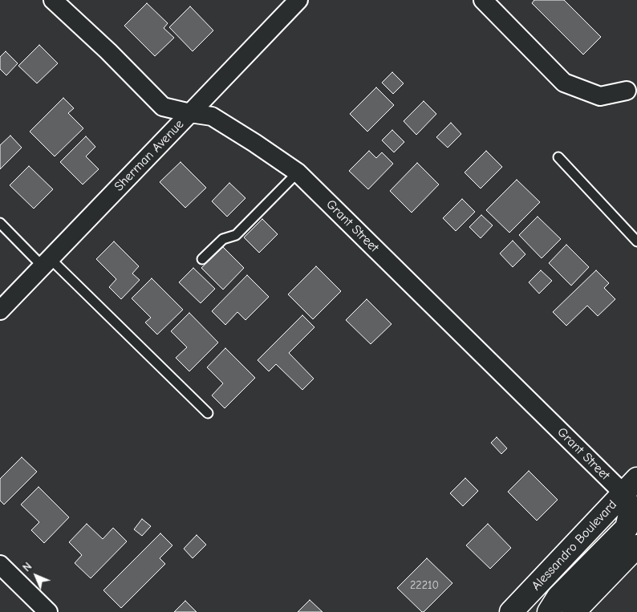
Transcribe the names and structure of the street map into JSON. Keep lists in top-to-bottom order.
{
  "streets": {
    "main road": ["Alessandro Boulevard"],
    "street": ["Sherman Avenue", "Grant Street"]
  },
  "crossings": [
    ["Sherman Avenue", "Grant Street"],
    ["Grant Street", "Alessandro Boulevard"]
  ],
  "house_numbers": ["22210"],
  "north": "top left"
}
